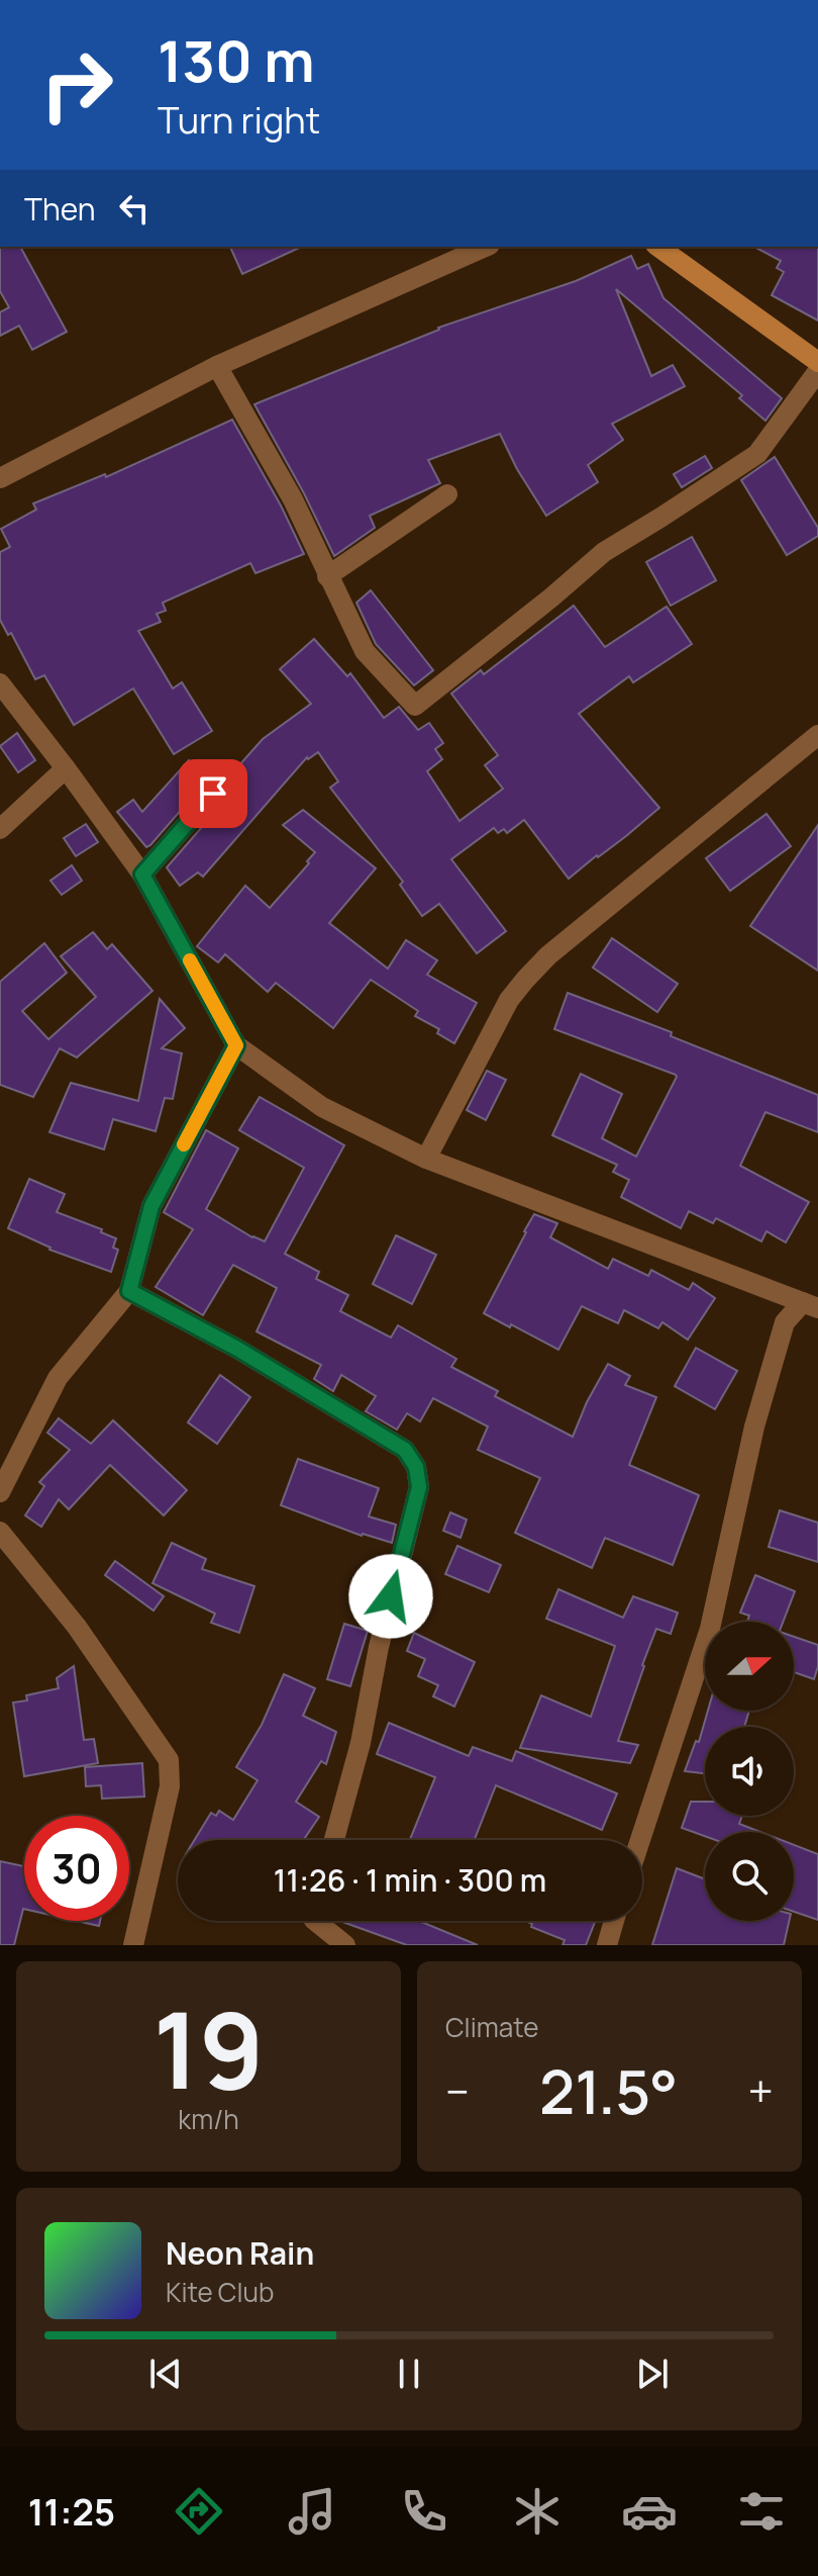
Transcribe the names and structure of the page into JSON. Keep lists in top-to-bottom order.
{
  "north": "right",
  "page": {
    "turn": ["130 m", "Turn right"],
    "then": "Then",
    "limit": "30",
    "trip": "11:26 · 1 min · 300 m",
    "tile": [
      ["19", "km/h"],
      "Climate"
    ],
    "heat": ["−", "21.5°", "+"],
    "song": ["Neon Rain", "Kite Club"],
    "tabs": "11:25"
  }
}
